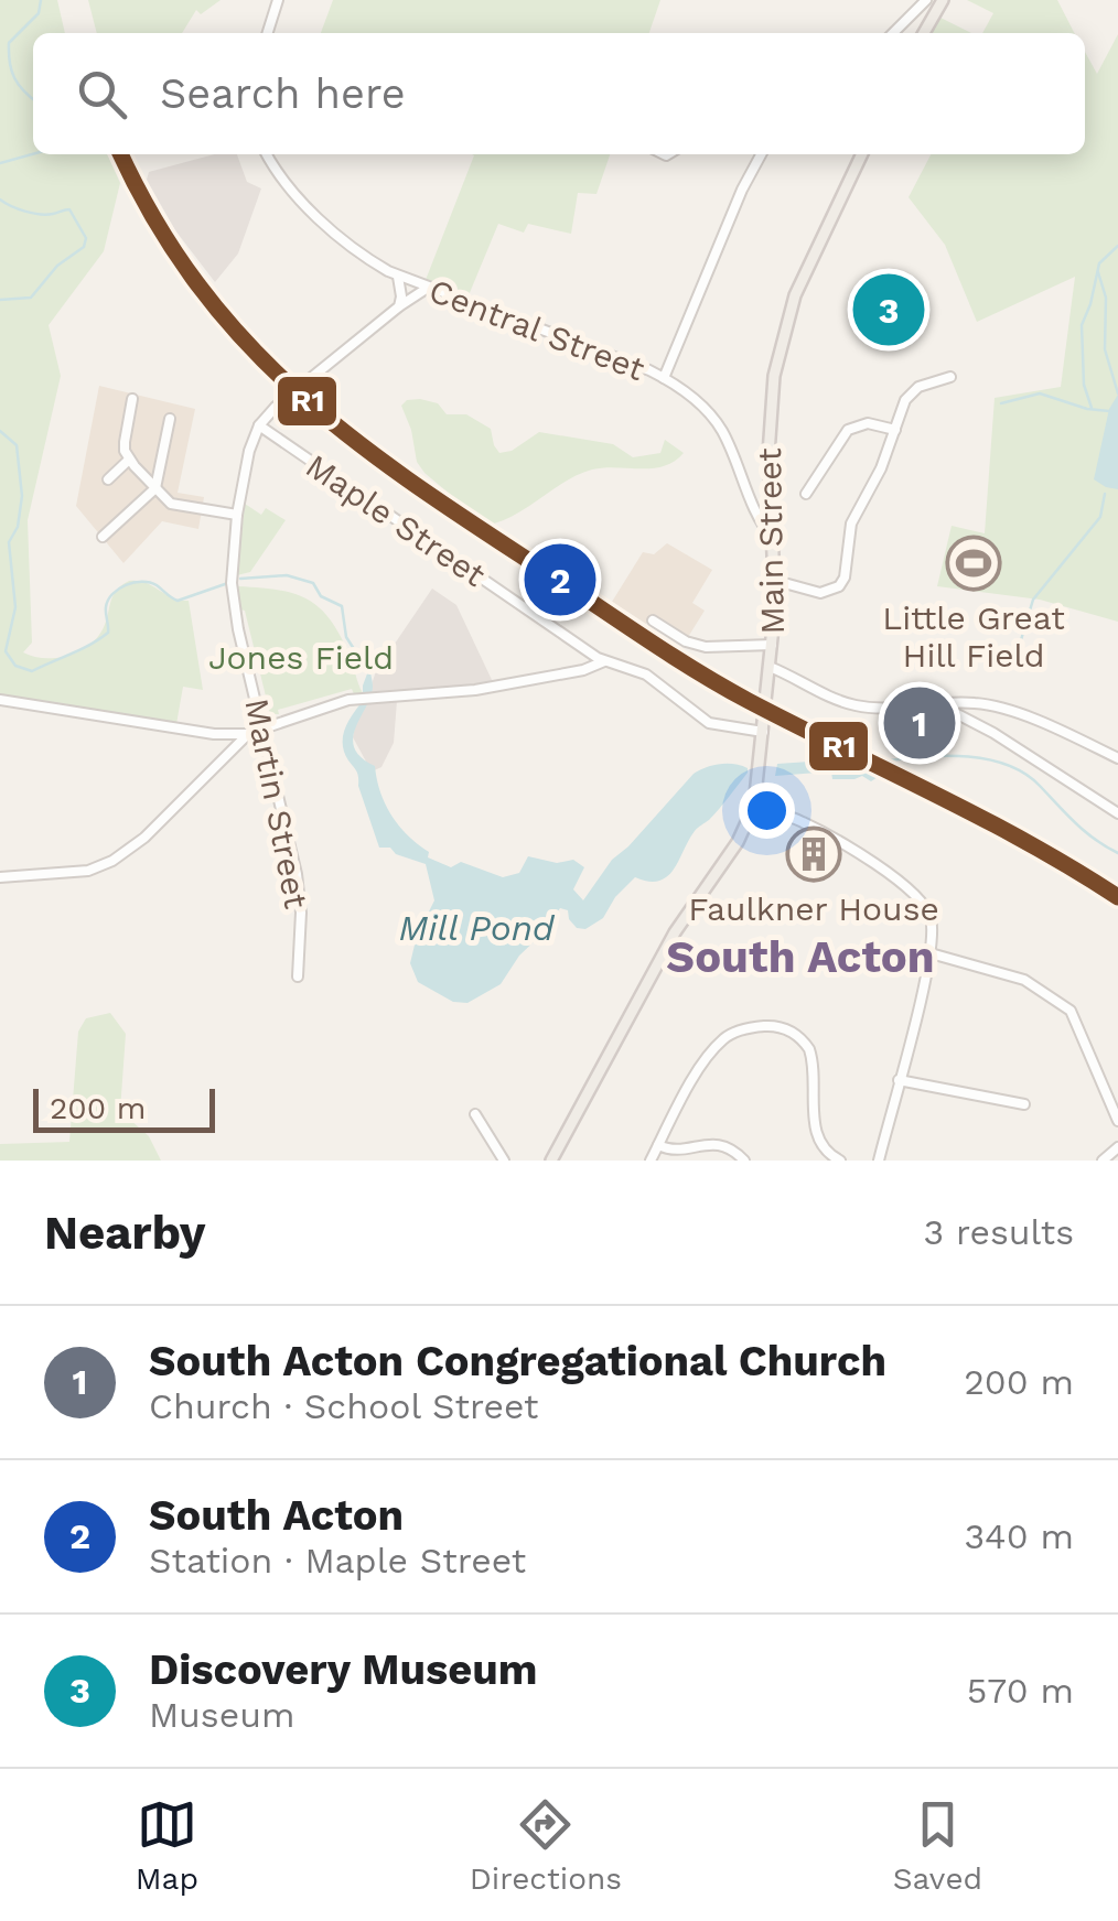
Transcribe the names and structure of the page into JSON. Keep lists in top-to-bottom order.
{
  "streets": {
    "main road": ["Main Street"],
    "street": ["Central Street", "Maple Street", "Martin Street"]
  },
  "crossings": [
    ["Central Street", "Main Street"],
    ["Maple Street", "Main Street"],
    ["Maple Street", "Martin Street"]
  ],
  "districts": ["South Acton"],
  "water": ["Mill Pond"],
  "parks": ["Jones Field"],
  "places": {
    "sports": ["Little Great Hill Field"],
    "building": ["Faulkner House"]
  },
  "lines": ["transit line R1"],
  "scale_bar": "200 m",
  "page": {
    "search": "Search here",
    "pins": ["3", "2", "1"],
    "scale": "200 m",
    "heading": ["Nearby", "3 results"],
    "list": [
      {
        "mark": "1",
        "name": "South Acton Congregational Church",
        "note": "Church · School Street",
        "value": "200 m"
      },
      {
        "mark": "2",
        "name": "South Acton",
        "note": "Station · Maple Street",
        "value": "340 m"
      },
      {
        "mark": "3",
        "name": "Discovery Museum",
        "note": "Museum",
        "value": "570 m"
      }
    ],
    "nav": ["Map", "Directions", "Saved"]
  }
}
